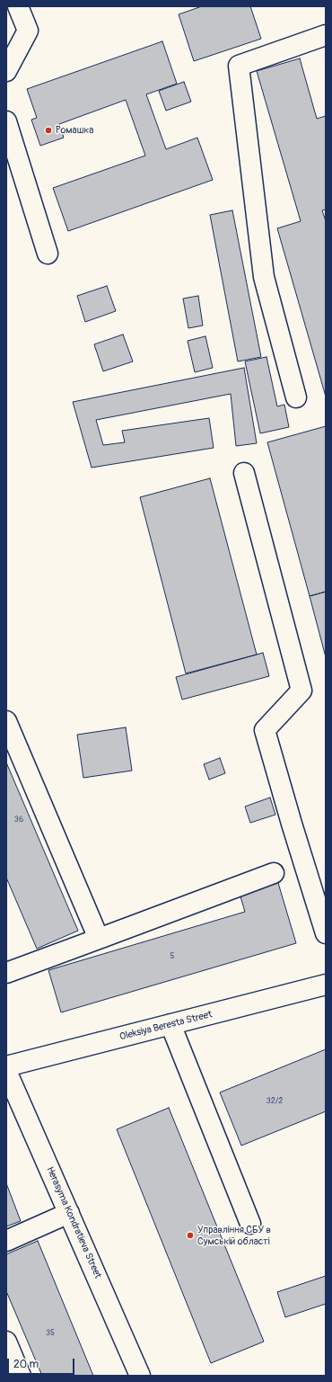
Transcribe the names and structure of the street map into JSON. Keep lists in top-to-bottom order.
{
  "streets": {
    "street": ["Oleksiya Beresta Street", "Herasyma Kondratieva Street"]
  },
  "places": ["Ромашка", "Управління СБУ в Сумській області"],
  "house_numbers": [
    "36",
    "5",
    "32/2",
    "35"
  ],
  "scale_bar": "20 m"
}
